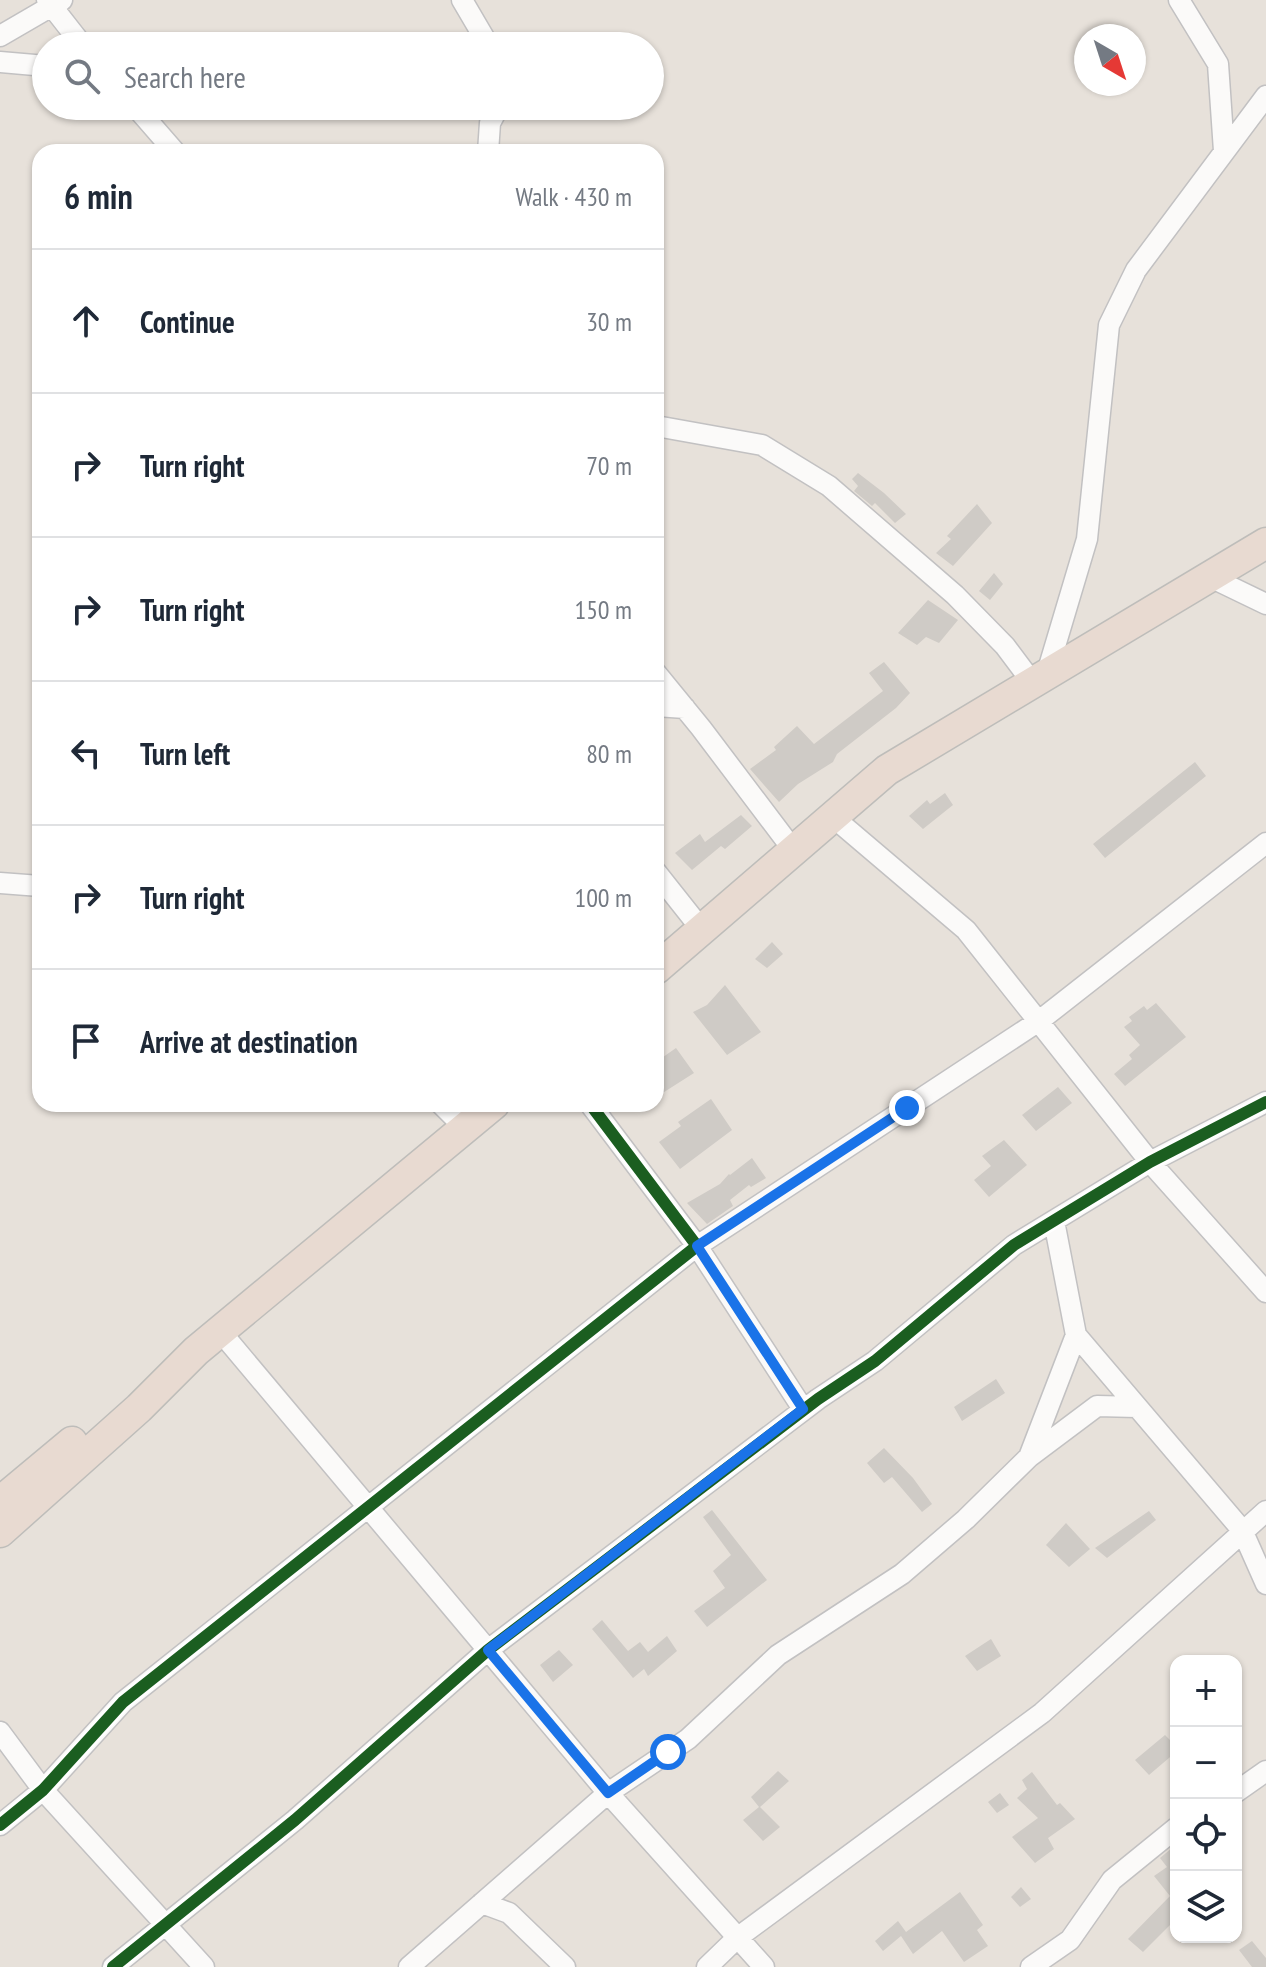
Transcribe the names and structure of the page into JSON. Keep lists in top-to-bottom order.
{
  "north": "bottom right",
  "page": {
    "search": "Search here",
    "heading": ["6 min", "Walk · 430 m"],
    "list": [
      ["Continue", "30 m"],
      ["Turn right", "70 m"],
      ["Turn right", "150 m"],
      ["Turn left", "80 m"],
      ["Turn right", "100 m"],
      "Arrive at destination"
    ],
    "map_buttons": ["+", "−"]
  }
}
